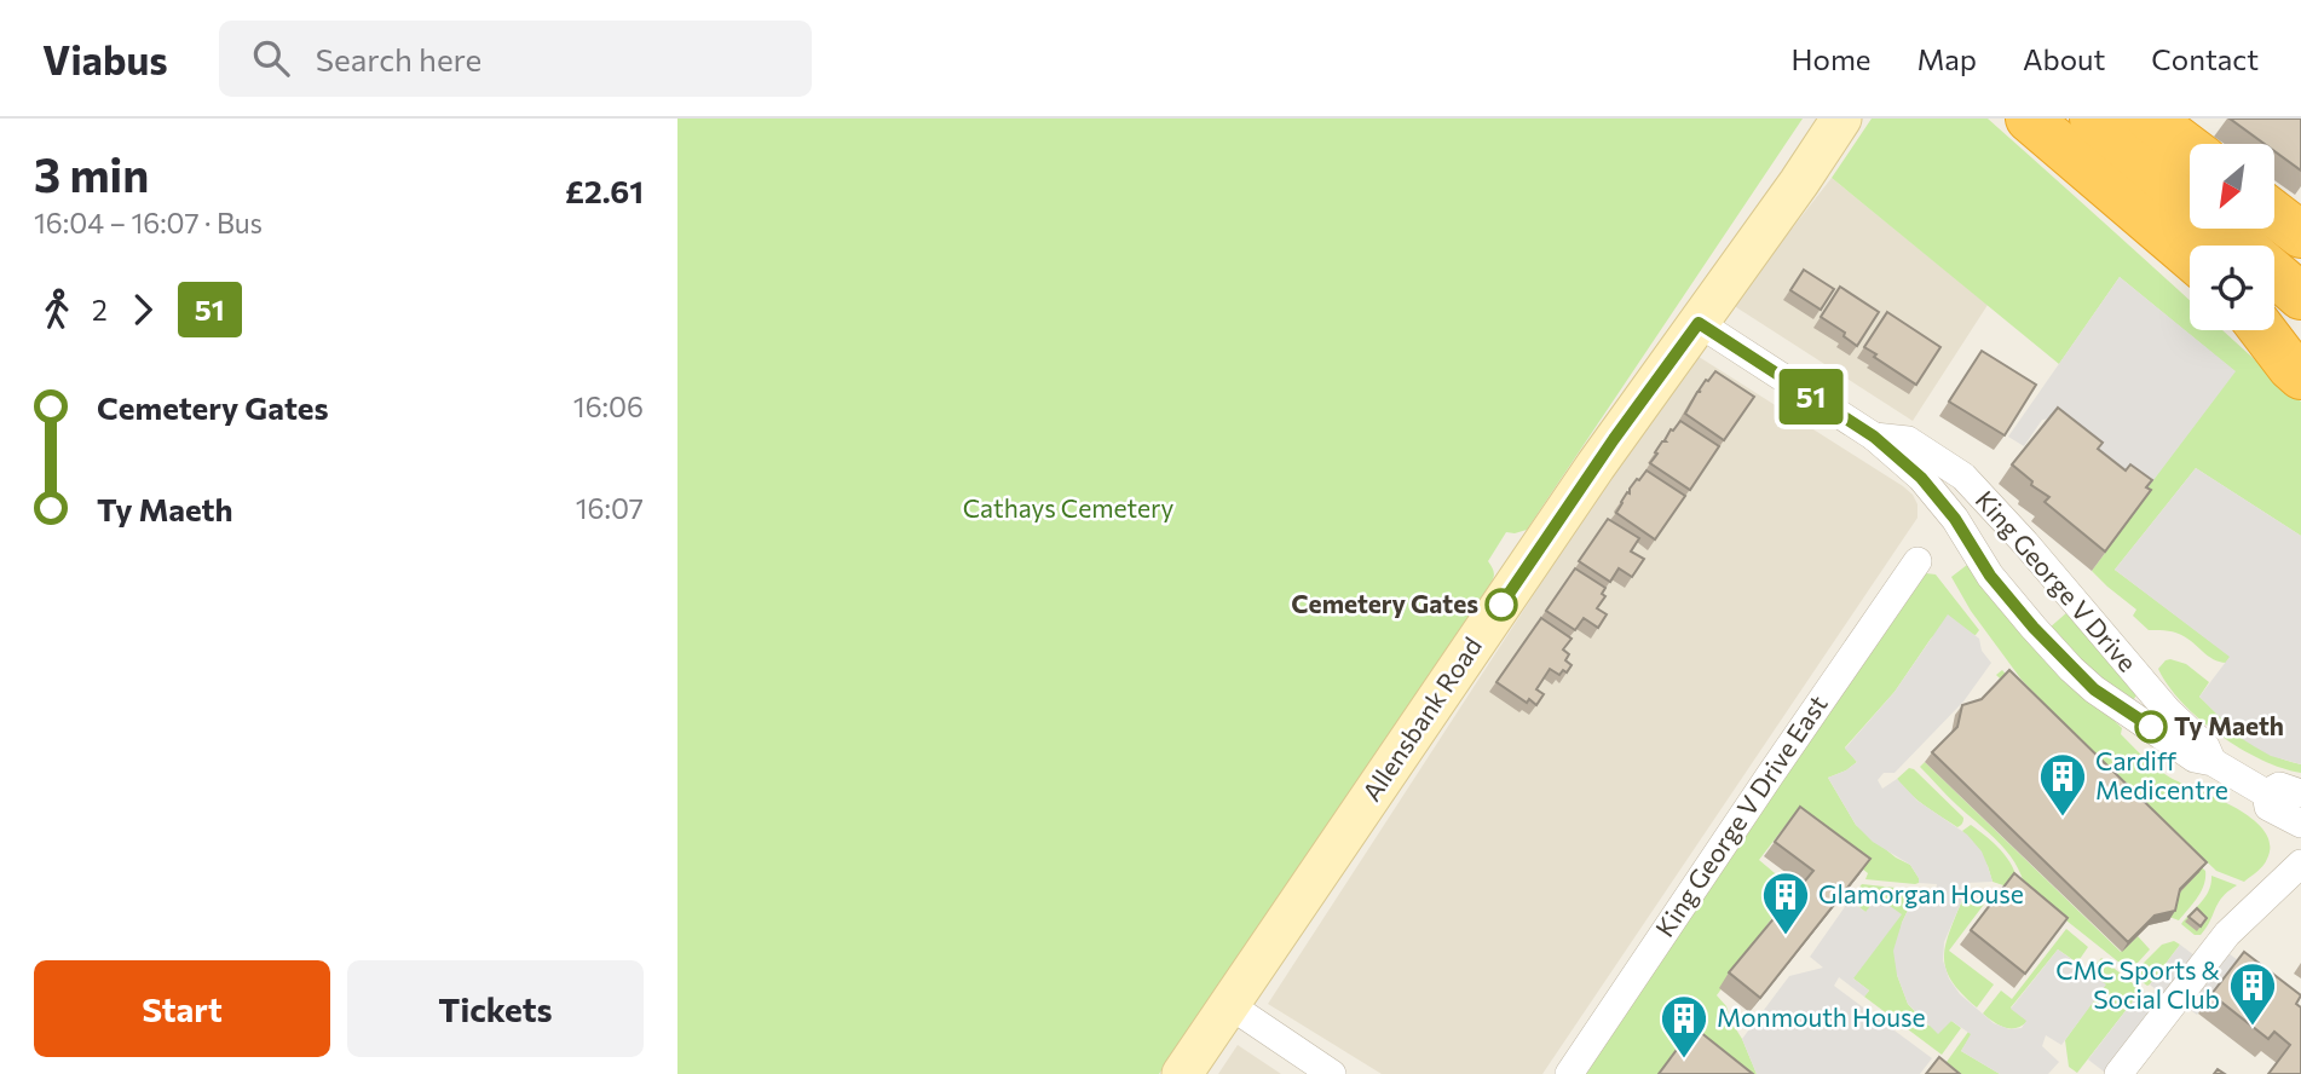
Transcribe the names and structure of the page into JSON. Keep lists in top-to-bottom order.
{
  "streets": {
    "street": ["King George V Drive", "Allensbank Road", "King George V Drive East"]
  },
  "crossings": [
    ["King George V Drive", "Allensbank Road"]
  ],
  "parks": ["Cathays Cemetery"],
  "places": {
    "other": ["Cemetery Gates", "Ty Maeth"],
    "building": [
      "Cardiff Medicentre",
      "Glamorgan House",
      "CMC Sports & Social Club",
      "Monmouth House"
    ]
  },
  "lines": ["bus line 51"],
  "north": "bottom left",
  "page": {
    "header": "Viabus",
    "search": "Search here",
    "nav": [
      "Home",
      "Map",
      "About",
      "Contact"
    ],
    "heading": ["3 min", "16:04 – 16:07 · Bus", "£2.61"],
    "on_map": "51",
    "legs": ["2", "51"],
    "list": [
      {
        "name": "Cemetery Gates",
        "value": "16:06"
      },
      {
        "name": "Ty Maeth",
        "value": "16:07"
      }
    ],
    "buttons": ["Start", "Tickets"]
  }
}
